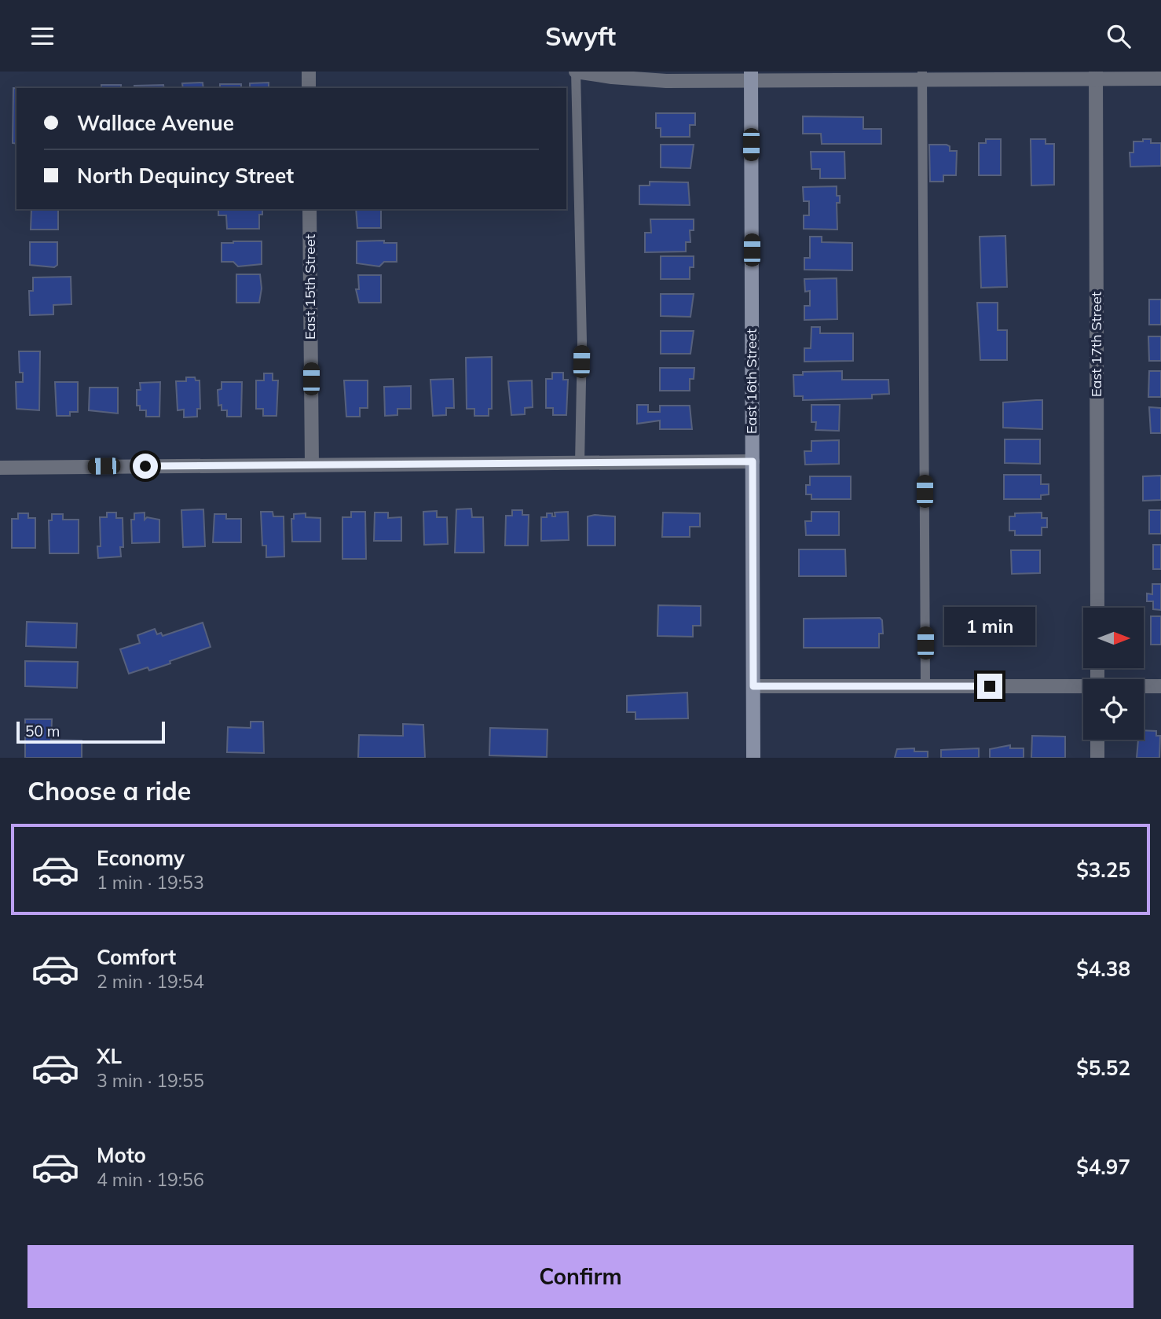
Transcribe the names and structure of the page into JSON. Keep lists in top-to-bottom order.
{
  "streets": {
    "main road": ["East 16th Street"],
    "street": ["East 15th Street", "East 17th Street"]
  },
  "scale_bar": "50 m",
  "north": "right",
  "page": {
    "header": "Swyft",
    "banner": ["Wallace Avenue", "North Dequincy Street"],
    "bubble": "1 min",
    "scale": "50 m",
    "heading": "Choose a ride",
    "list": [
      {
        "name": "Economy",
        "note": "1 min · 19:53",
        "value": "$3.25"
      },
      {
        "name": "Comfort",
        "note": "2 min · 19:54",
        "value": "$4.38"
      },
      {
        "name": "XL",
        "note": "3 min · 19:55",
        "value": "$5.52"
      },
      {
        "name": "Moto",
        "note": "4 min · 19:56",
        "value": "$4.97"
      }
    ],
    "buttons": "Confirm"
  }
}
